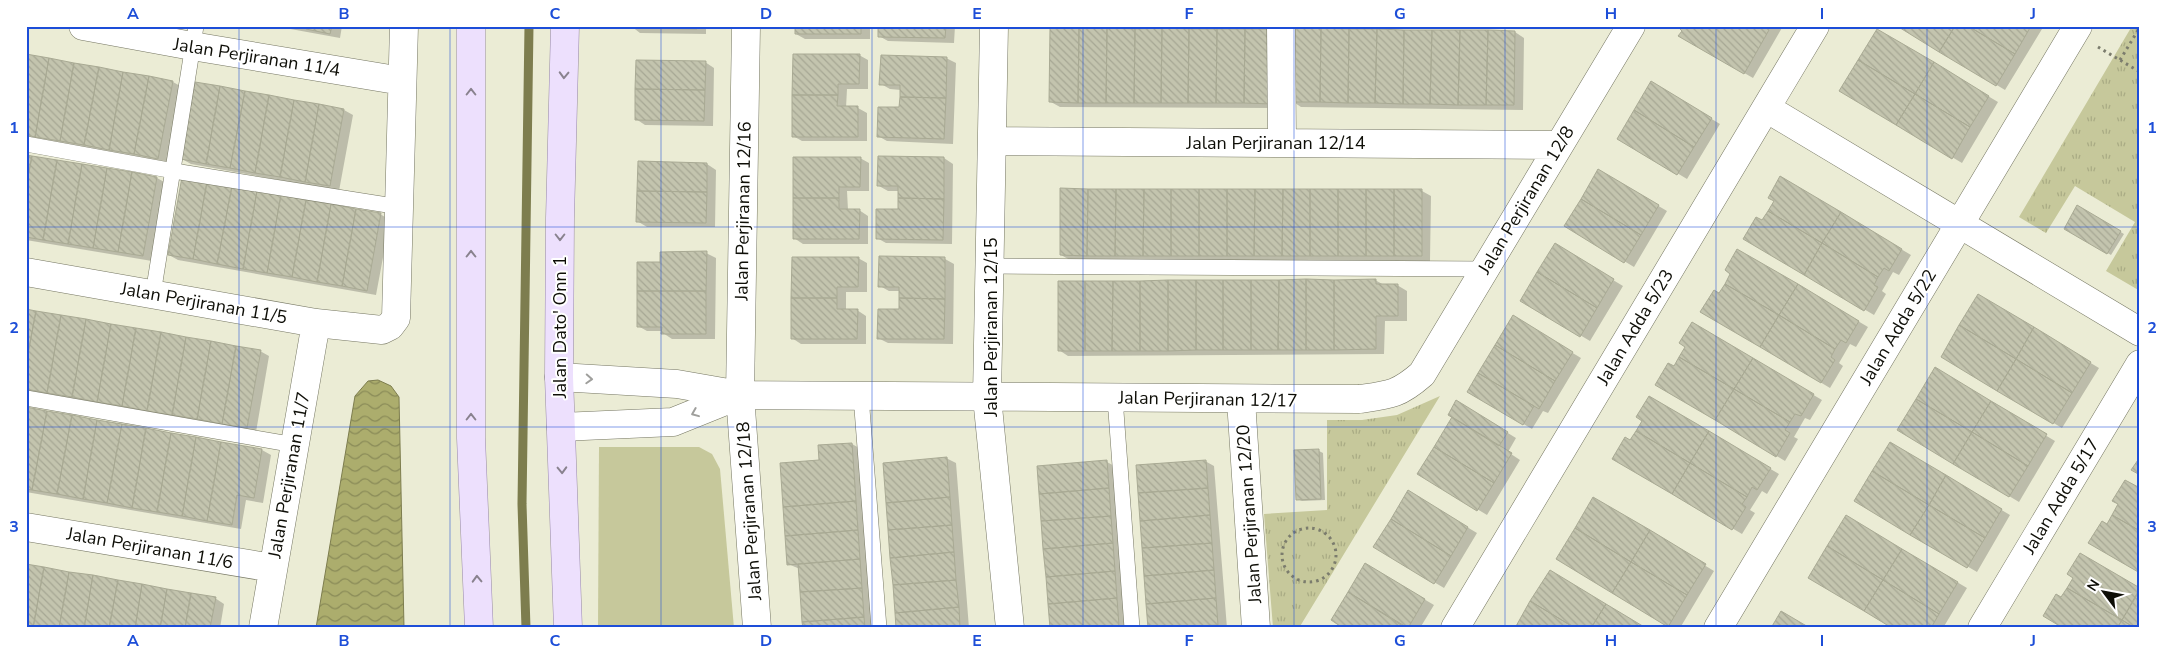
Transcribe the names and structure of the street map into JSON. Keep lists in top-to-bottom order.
{
  "streets": {
    "main road": ["Jalan Dato' Onn 1"],
    "street": [
      "Jalan Perjiranan 11/4",
      "Jalan Perjiranan 12/14",
      "Jalan Perjiranan 12/8",
      "Jalan Perjiranan 12/16",
      "Jalan Perjiranan 11/5",
      "Jalan Perjiranan 12/15",
      "Jalan Adda 5/23",
      "Jalan Adda 5/22",
      "Jalan Perjiranan 12/17",
      "Jalan Perjiranan 11/7",
      "Jalan Adda 5/17",
      "Jalan Perjiranan 12/18",
      "Jalan Perjiranan 12/20",
      "Jalan Perjiranan 11/6"
    ]
  },
  "crossings": [
    ["Jalan Perjiranan 12/14", "Jalan Perjiranan 12/8"],
    ["Jalan Perjiranan 12/14", "Jalan Perjiranan 12/15"],
    ["Jalan Perjiranan 12/8", "Jalan Perjiranan 12/17"],
    ["Jalan Perjiranan 12/16", "Jalan Perjiranan 12/17"],
    ["Jalan Perjiranan 12/16", "Jalan Perjiranan 12/18"],
    ["Jalan Perjiranan 11/5", "Jalan Perjiranan 11/7"],
    ["Jalan Perjiranan 12/15", "Jalan Perjiranan 12/17"],
    ["Jalan Perjiranan 12/17", "Jalan Perjiranan 12/18"],
    ["Jalan Perjiranan 12/17", "Jalan Perjiranan 12/20"],
    ["Jalan Perjiranan 11/7", "Jalan Perjiranan 11/6"]
  ],
  "north": "top left",
  "grid": {
    "columns": [
      "A",
      "B",
      "C",
      "D",
      "E",
      "F",
      "G",
      "H",
      "I",
      "J"
    ],
    "rows": ["1", "2", "3"]
  }
}
